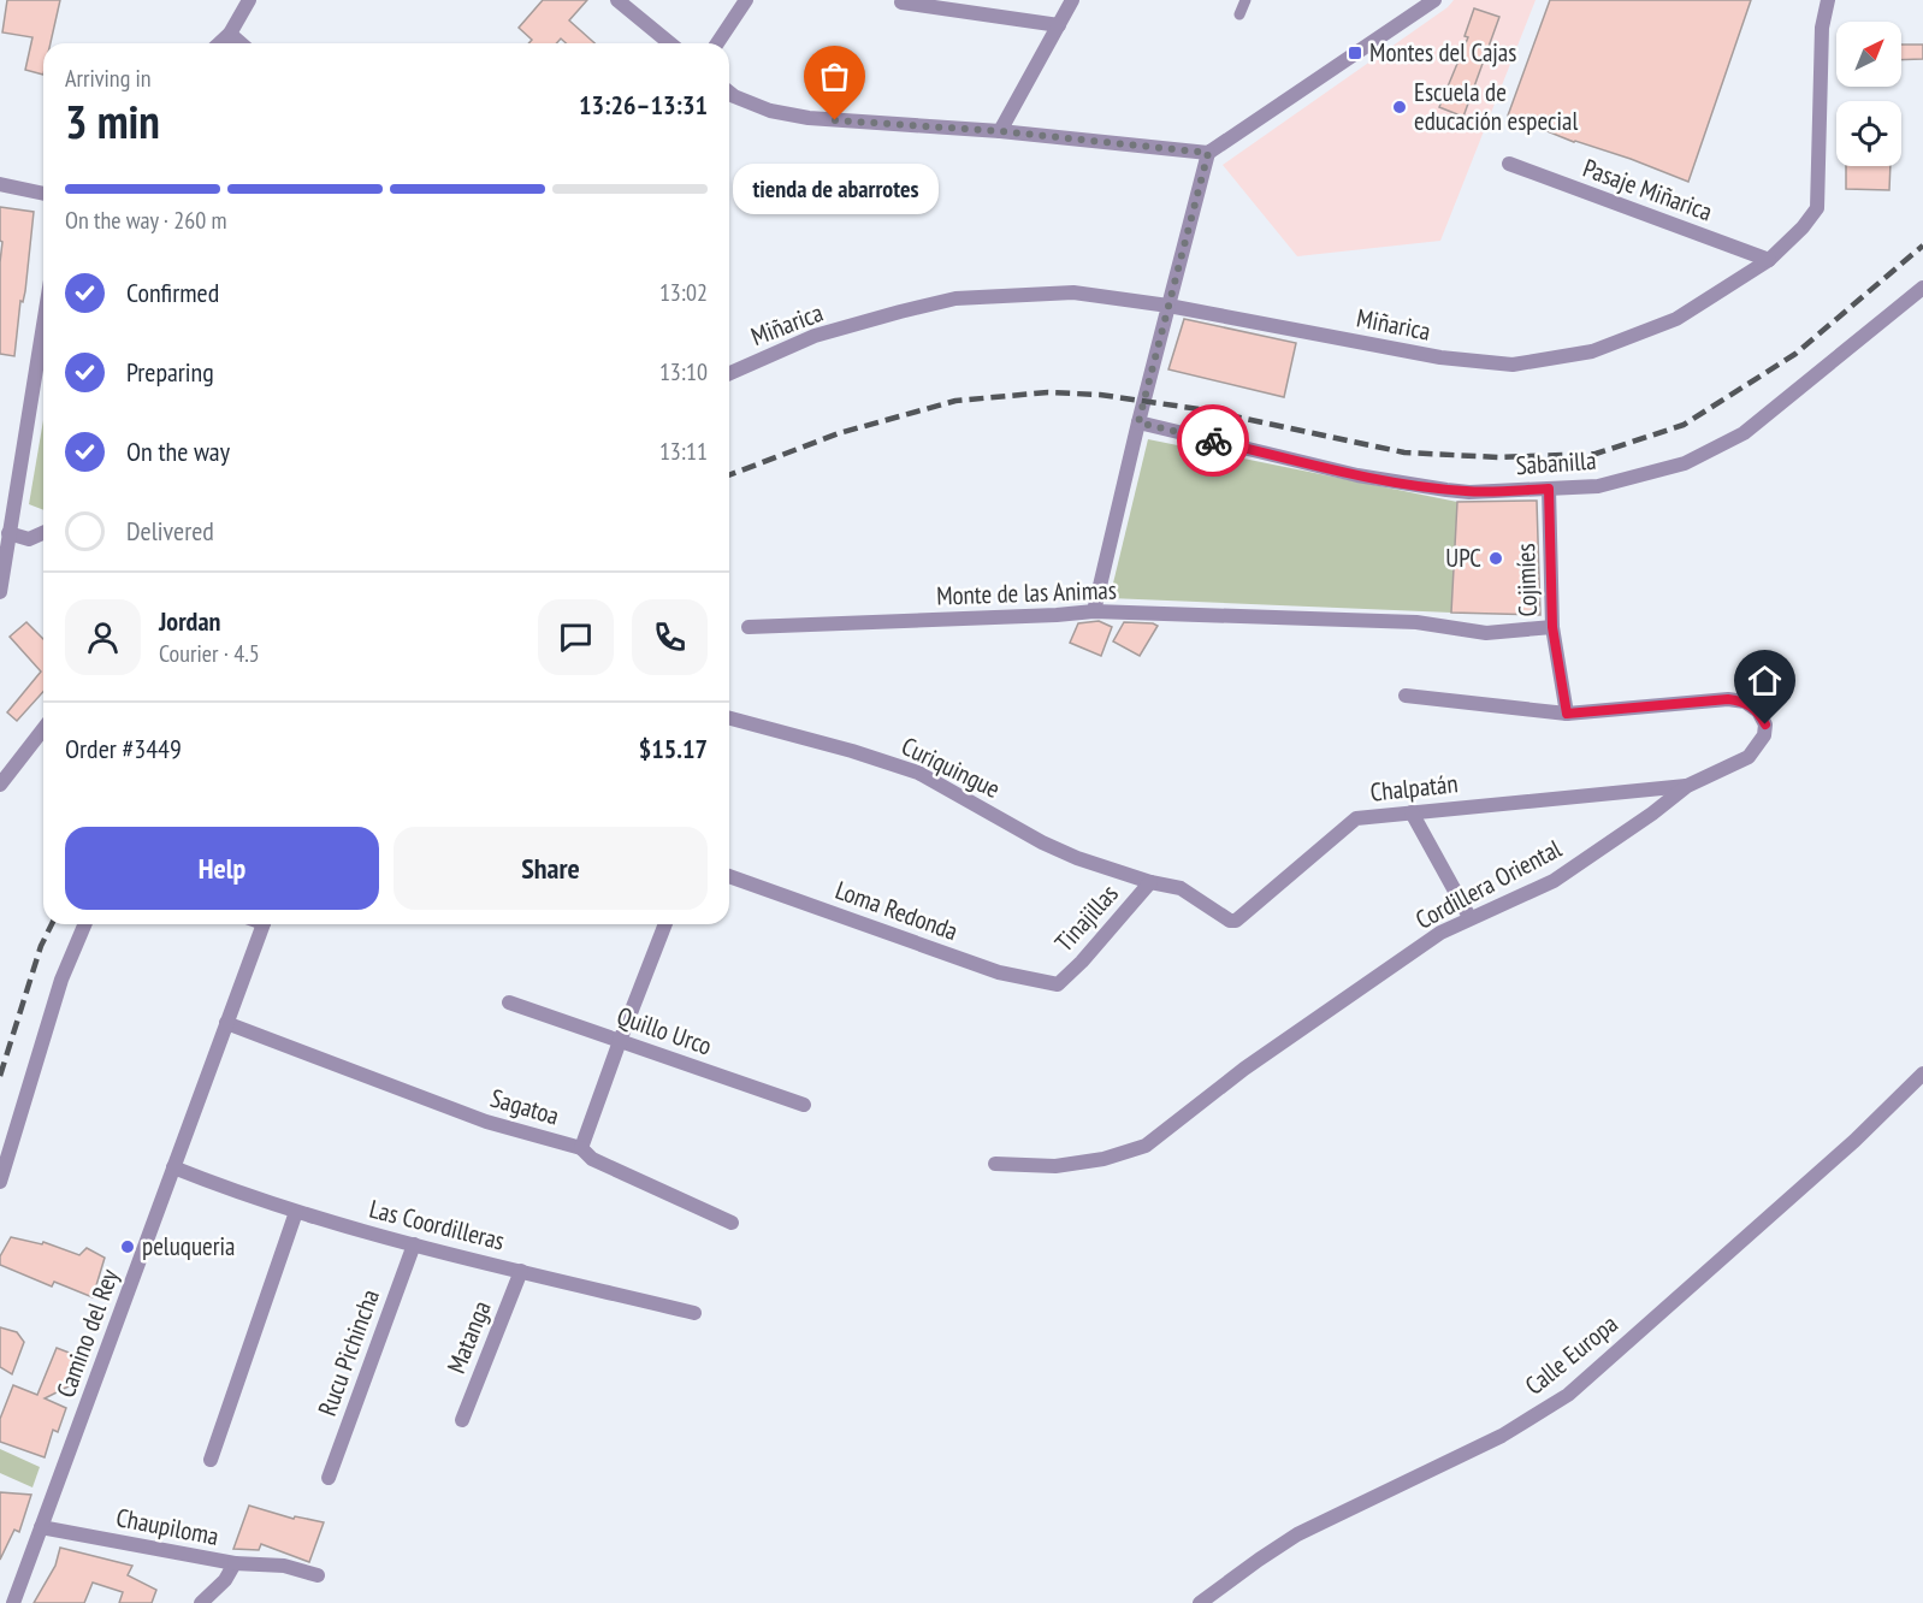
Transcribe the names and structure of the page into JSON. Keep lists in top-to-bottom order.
{
  "streets": {
    "street": [
      "Pasaje Miñarica",
      "Miñarica",
      "Sabanilla",
      "Cojimíes",
      "Monte de las Animas",
      "Curiquingue",
      "Chalpatán",
      "Cordillera Oriental",
      "Loma Redonda",
      "Tinajillas",
      "Quillo Urco",
      "Sagatoa",
      "Las Coordilleras",
      "Camino del Rey",
      "Matanga",
      "Rucu Pichincha",
      "Calle Europa",
      "Chaupiloma"
    ]
  },
  "crossings": [
    ["Pasaje Miñarica", "Miñarica"],
    ["Sabanilla", "Cojimíes"],
    ["Cojimíes", "Monte de las Animas"],
    ["Cojimíes", "Cordillera Oriental"],
    ["Curiquingue", "Chalpatán"],
    ["Curiquingue", "Tinajillas"],
    ["Chalpatán", "Cordillera Oriental"],
    ["Chalpatán", "Tinajillas"],
    ["Loma Redonda", "Tinajillas"],
    ["Quillo Urco", "Sagatoa"],
    ["Sagatoa", "Camino del Rey"],
    ["Las Coordilleras", "Camino del Rey"],
    ["Las Coordilleras", "Matanga"],
    ["Las Coordilleras", "Rucu Pichincha"],
    ["Camino del Rey", "Chaupiloma"]
  ],
  "places": {
    "transit": ["Montes del Cajas"],
    "other": [
      "Escuela de educación especial",
      "tienda de abarrotes",
      "UPC",
      "peluqueria"
    ]
  },
  "north": "top right",
  "page": {
    "heading": ["3 min", "Arriving in", "13:26–13:31"],
    "panel": [
      "Jordan",
      "Courier · 4.5",
      "Order #3449",
      "$15.17"
    ],
    "bubble": "tienda de abarrotes",
    "bar": "On the way · 260 m",
    "list": [
      ["Confirmed", "13:02"],
      ["Preparing", "13:10"],
      ["On the way", "13:11"],
      "Delivered"
    ],
    "buttons": ["Help", "Share"]
  }
}
